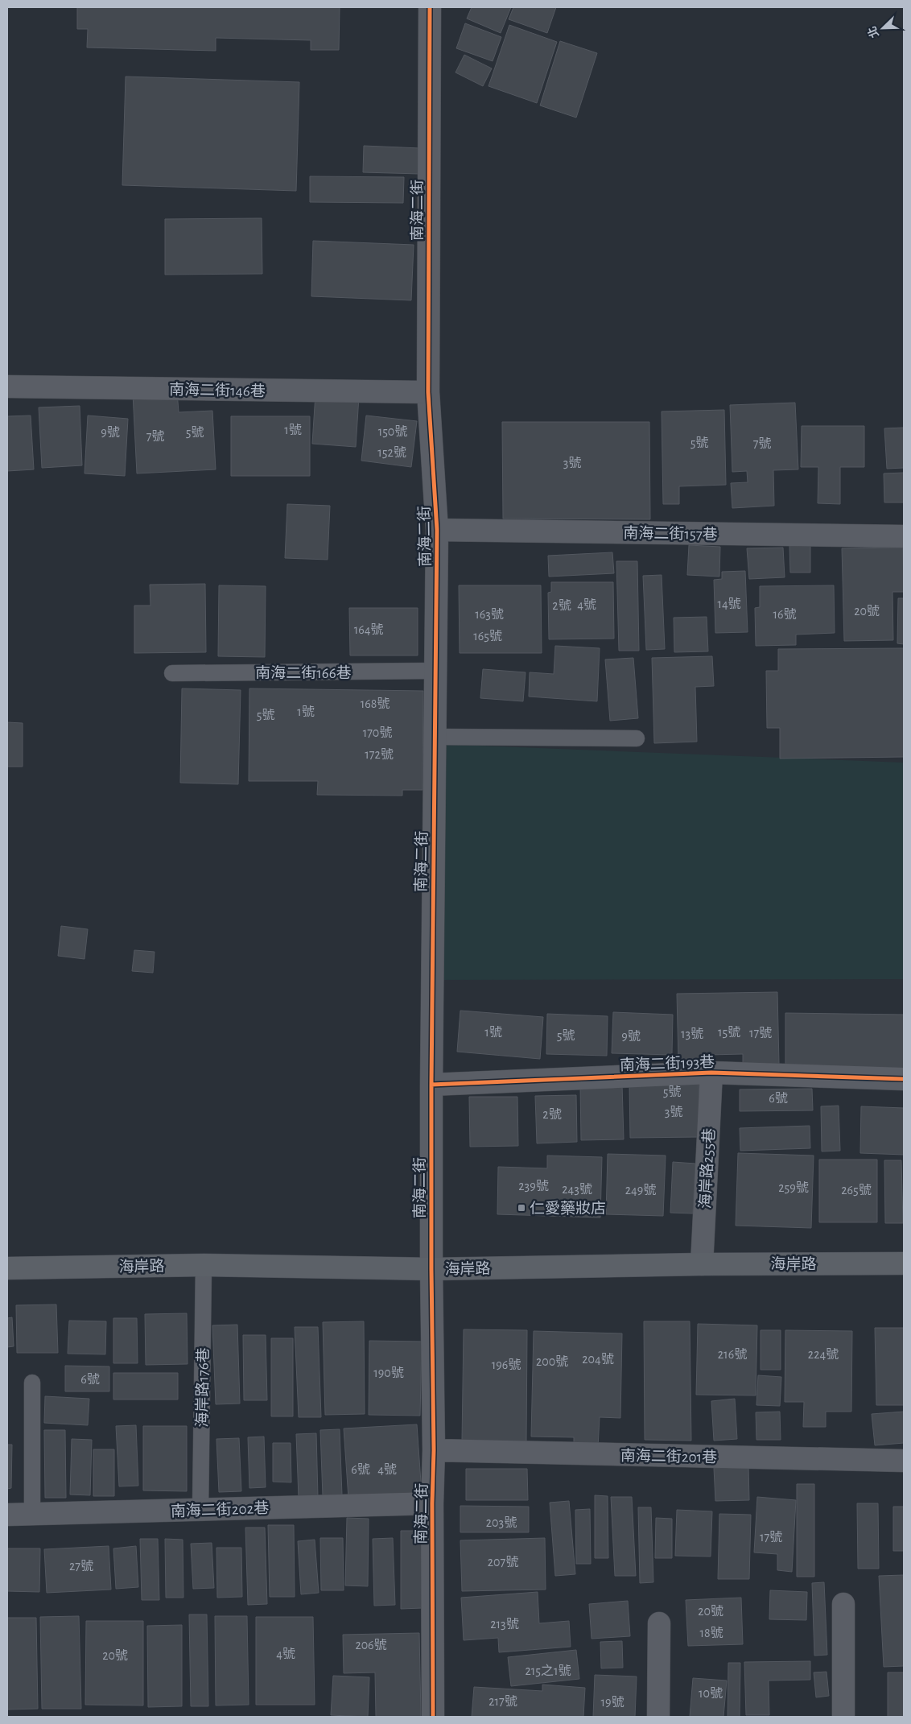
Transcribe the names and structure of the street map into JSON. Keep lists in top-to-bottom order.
{
  "streets": {
    "main road": ["海岸路"],
    "street": [
      "南海二街",
      "南海二街146巷",
      "南海二街157巷",
      "南海二街193巷",
      "海岸路255巷",
      "南海二街201巷",
      "南海二街202巷"
    ],
    "lane": ["南海二街166巷", "海岸路176巷"]
  },
  "crossings": [
    ["南海二街", "南海二街146巷"],
    ["南海二街", "南海二街157巷"],
    ["南海二街", "南海二街166巷"],
    ["南海二街", "南海二街193巷"],
    ["南海二街", "海岸路"],
    ["南海二街", "南海二街201巷"],
    ["南海二街", "南海二街202巷"],
    ["南海二街193巷", "海岸路255巷"],
    ["海岸路255巷", "海岸路"],
    ["海岸路", "海岸路176巷"],
    ["海岸路176巷", "南海二街202巷"]
  ],
  "places": {
    "transit": ["仁愛藥妝店"]
  },
  "house_numbers": [
    "1號",
    "150號",
    "9號",
    "5號",
    "7號",
    "5號",
    "7號",
    "152號",
    "3號",
    "14號",
    "4號",
    "2號",
    "20號",
    "163號",
    "16號",
    "164號",
    "165號",
    "168號",
    "1號",
    "5號",
    "170號",
    "172號",
    "1號",
    "15號",
    "17號",
    "13號",
    "5號",
    "9號",
    "5號",
    "6號",
    "3號",
    "2號",
    "239號",
    "259號",
    "243號",
    "249號",
    "265號",
    "216號",
    "224號",
    "204號",
    "200號",
    "196號",
    "190號",
    "6號",
    "6號",
    "4號",
    "203號",
    "17號",
    "207號",
    "27號",
    "20號",
    "213號",
    "18號",
    "206號",
    "4號",
    "20號",
    "215之1號",
    "10號",
    "217號",
    "19號"
  ],
  "north": "bottom left"
}
